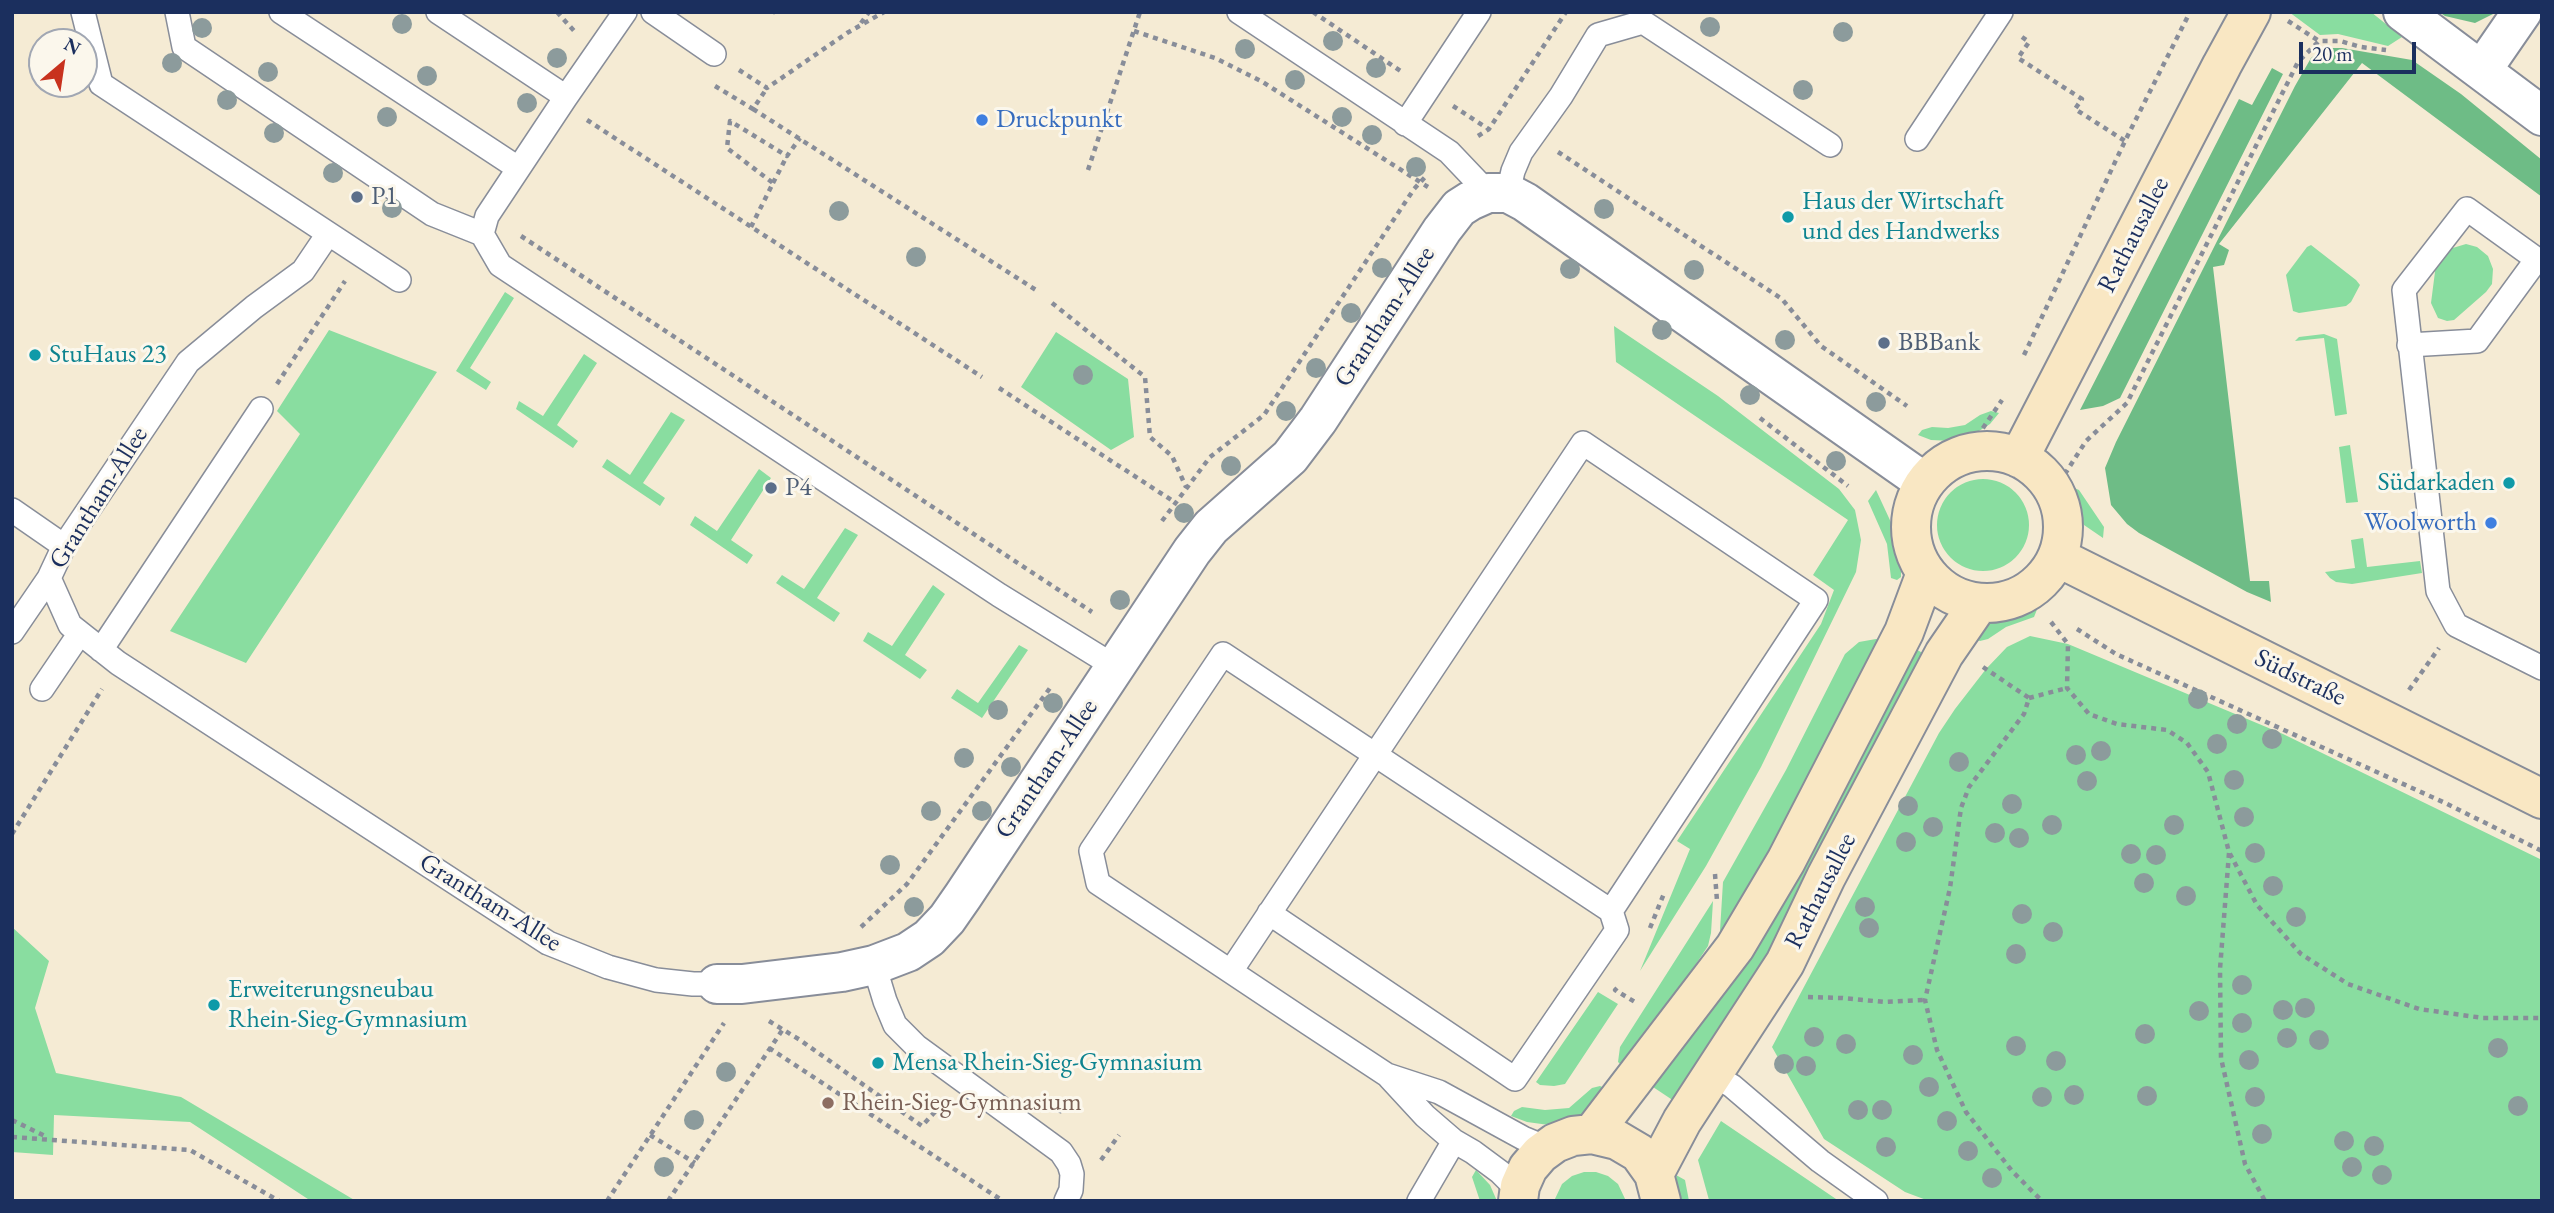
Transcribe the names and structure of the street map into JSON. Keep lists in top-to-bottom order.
{
  "streets": {
    "street": ["Rathausallee", "Grantham-Allee", "Südstraße"]
  },
  "crossings": [
    ["Rathausallee", "Südstraße"]
  ],
  "places": [
    "Druckpunkt",
    "P1",
    "Haus der Wirtschaft und des Handwerks",
    "BBBank",
    "StuHaus 23",
    "Südarkaden",
    "P4",
    "Woolworth",
    "Erweiterungsneubau Rhein-Sieg-Gymnasium",
    "Mensa Rhein-Sieg-Gymnasium",
    "Rhein-Sieg-Gymnasium"
  ],
  "scale_bar": "20 m",
  "north": "top right"
}
